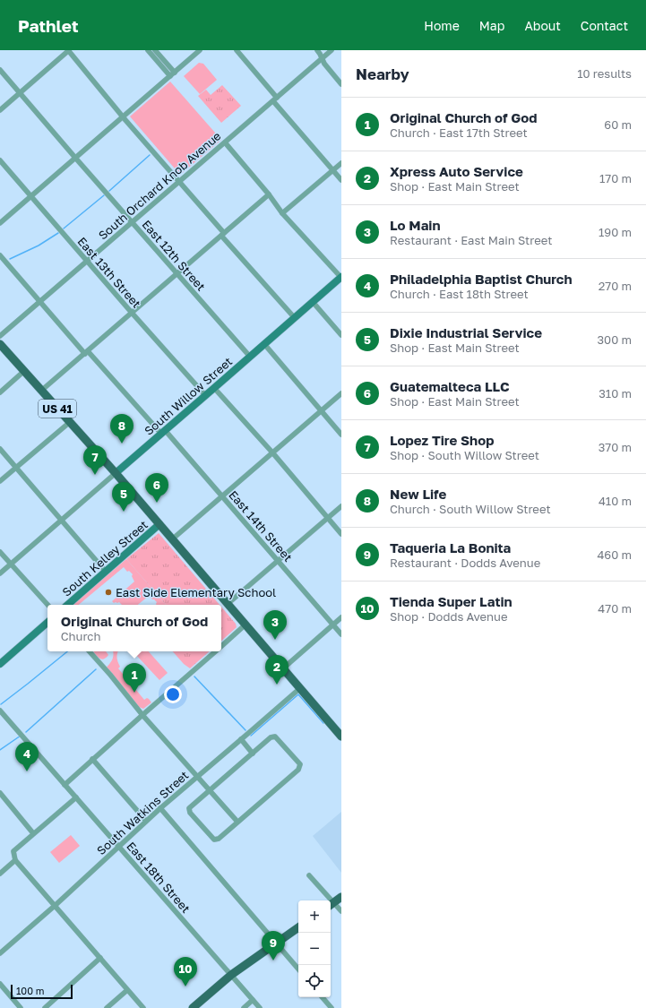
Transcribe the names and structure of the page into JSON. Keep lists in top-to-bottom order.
{
  "streets": {
    "main road": ["South Willow Street", "US 41", "South Kelley Street"],
    "street": [
      "South Orchard Knob Avenue",
      "East 12th Street",
      "East 13th Street",
      "East 14th Street",
      "South Watkins Street",
      "East 18th Street"
    ]
  },
  "crossings": [
    ["South Orchard Knob Avenue", "East 12th Street"],
    ["South Orchard Knob Avenue", "East 13th Street"],
    ["South Orchard Knob Avenue", "East 14th Street"],
    ["East 12th Street", "South Willow Street"],
    ["East 13th Street", "South Willow Street"],
    ["South Willow Street", "US 41"],
    ["South Willow Street", "East 14th Street"],
    ["US 41", "South Kelley Street"],
    ["US 41", "South Watkins Street"],
    ["South Watkins Street", "East 18th Street"]
  ],
  "places": ["East Side Elementary School"],
  "scale_bar": "100 m",
  "page": {
    "header": "Pathlet",
    "nav": [
      "Home",
      "Map",
      "About",
      "Contact"
    ],
    "heading": ["Nearby", "10 results"],
    "list": [
      {
        "mark": "1",
        "name": "Original Church of God",
        "note": "Church · East 17th Street",
        "value": "60 m"
      },
      {
        "mark": "2",
        "name": "Xpress Auto Service",
        "note": "Shop · East Main Street",
        "value": "170 m"
      },
      {
        "mark": "3",
        "name": "Lo Main",
        "note": "Restaurant · East Main Street",
        "value": "190 m"
      },
      {
        "mark": "4",
        "name": "Philadelphia Baptist Church",
        "note": "Church · East 18th Street",
        "value": "270 m"
      },
      {
        "mark": "5",
        "name": "Dixie Industrial Service",
        "note": "Shop · East Main Street",
        "value": "300 m"
      },
      {
        "mark": "6",
        "name": "Guatemalteca LLC",
        "note": "Shop · East Main Street",
        "value": "310 m"
      },
      {
        "mark": "7",
        "name": "Lopez Tire Shop",
        "note": "Shop · South Willow Street",
        "value": "370 m"
      },
      {
        "mark": "8",
        "name": "New Life",
        "note": "Church · South Willow Street",
        "value": "410 m"
      },
      {
        "mark": "9",
        "name": "Taqueria La Bonita",
        "note": "Restaurant · Dodds Avenue",
        "value": "460 m"
      },
      {
        "mark": "10",
        "name": "Tienda Super Latin",
        "note": "Shop · Dodds Avenue",
        "value": "470 m"
      }
    ],
    "pins": [
      "8",
      "7",
      "6",
      "5",
      "3",
      "2",
      "1",
      "4",
      "9",
      "10"
    ],
    "popup": ["Original Church of God", "Church"],
    "map_buttons": ["+", "−"],
    "scale": "100 m"
  }
}
